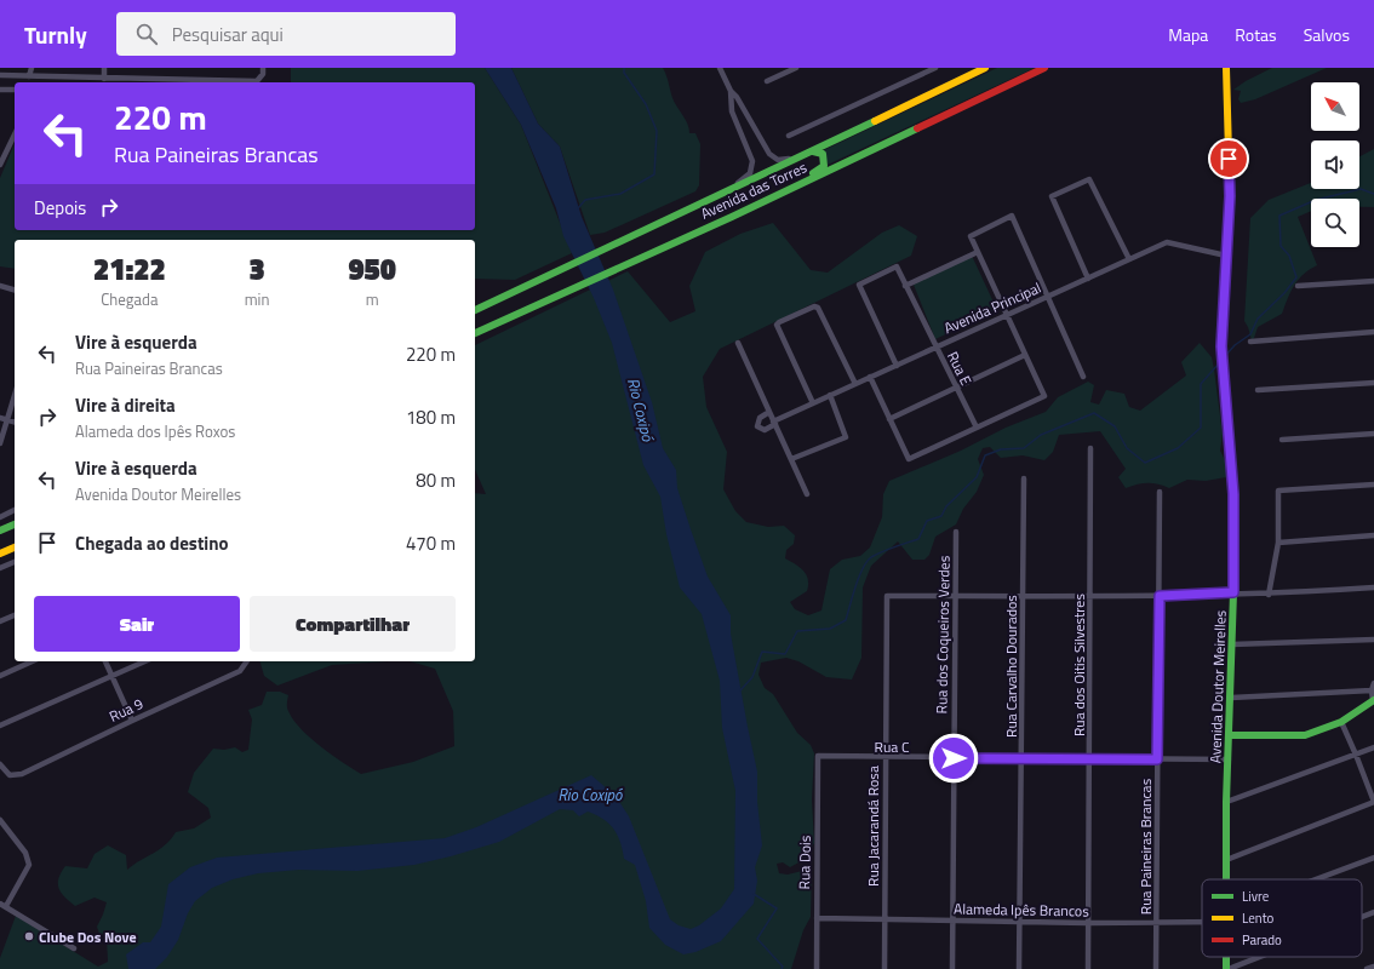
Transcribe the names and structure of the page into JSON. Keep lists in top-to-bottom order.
{
  "streets": {
    "main road": ["Avenida das Torres", "Avenida Doutor Meirelles"],
    "street": [
      "Avenida Principal",
      "Rua E",
      "Rua dos Coqueiros Verdes",
      "Rua dos Oitis Silvestres",
      "Rua Carvalho Dourados",
      "Rua 9",
      "Rua C",
      "Rua Jacarandá Rosa",
      "Rua Paineiras Brancas",
      "Rua Dois",
      "Alameda Ipês Brancos"
    ]
  },
  "crossings": [
    ["Avenida Principal", "Rua E"],
    ["Avenida Principal", "Avenida Doutor Meirelles"],
    ["Rua dos Coqueiros Verdes", "Rua C"],
    ["Rua dos Coqueiros Verdes", "Rua Jacarandá Rosa"],
    ["Rua dos Coqueiros Verdes", "Alameda Ipês Brancos"],
    ["Rua dos Oitis Silvestres", "Rua C"],
    ["Rua dos Oitis Silvestres", "Alameda Ipês Brancos"],
    ["Rua Carvalho Dourados", "Rua C"],
    ["Rua Carvalho Dourados", "Alameda Ipês Brancos"],
    ["Avenida Doutor Meirelles", "Rua C"],
    ["Rua C", "Rua Jacarandá Rosa"],
    ["Rua C", "Rua Paineiras Brancas"],
    ["Rua C", "Rua Dois"],
    ["Rua Jacarandá Rosa", "Alameda Ipês Brancos"],
    ["Rua Paineiras Brancas", "Alameda Ipês Brancos"],
    ["Rua Dois", "Alameda Ipês Brancos"]
  ],
  "water": ["Rio Coxipó"],
  "places": ["Clube Dos Nove"],
  "legend": ["Livre", "Lento", "Parado"],
  "north": "top left",
  "page": {
    "header": "Turnly",
    "search": "Pesquisar aqui",
    "nav": ["Mapa", "Rotas", "Salvos"],
    "turn": ["220 m", "Rua Paineiras Brancas"],
    "then": "Depois",
    "eta": [
      "21:22",
      "Chegada",
      "3",
      "min",
      "950",
      "m"
    ],
    "list": [
      {
        "name": "Vire à esquerda",
        "note": "Rua Paineiras Brancas",
        "value": "220 m"
      },
      {
        "name": "Vire à direita",
        "note": "Alameda dos Ipês Roxos",
        "value": "180 m"
      },
      {
        "name": "Vire à esquerda",
        "note": "Avenida Doutor Meirelles",
        "value": "80 m"
      },
      {
        "name": "Chegada ao destino",
        "value": "470 m"
      }
    ],
    "buttons": ["Sair", "Compartilhar"]
  }
}
